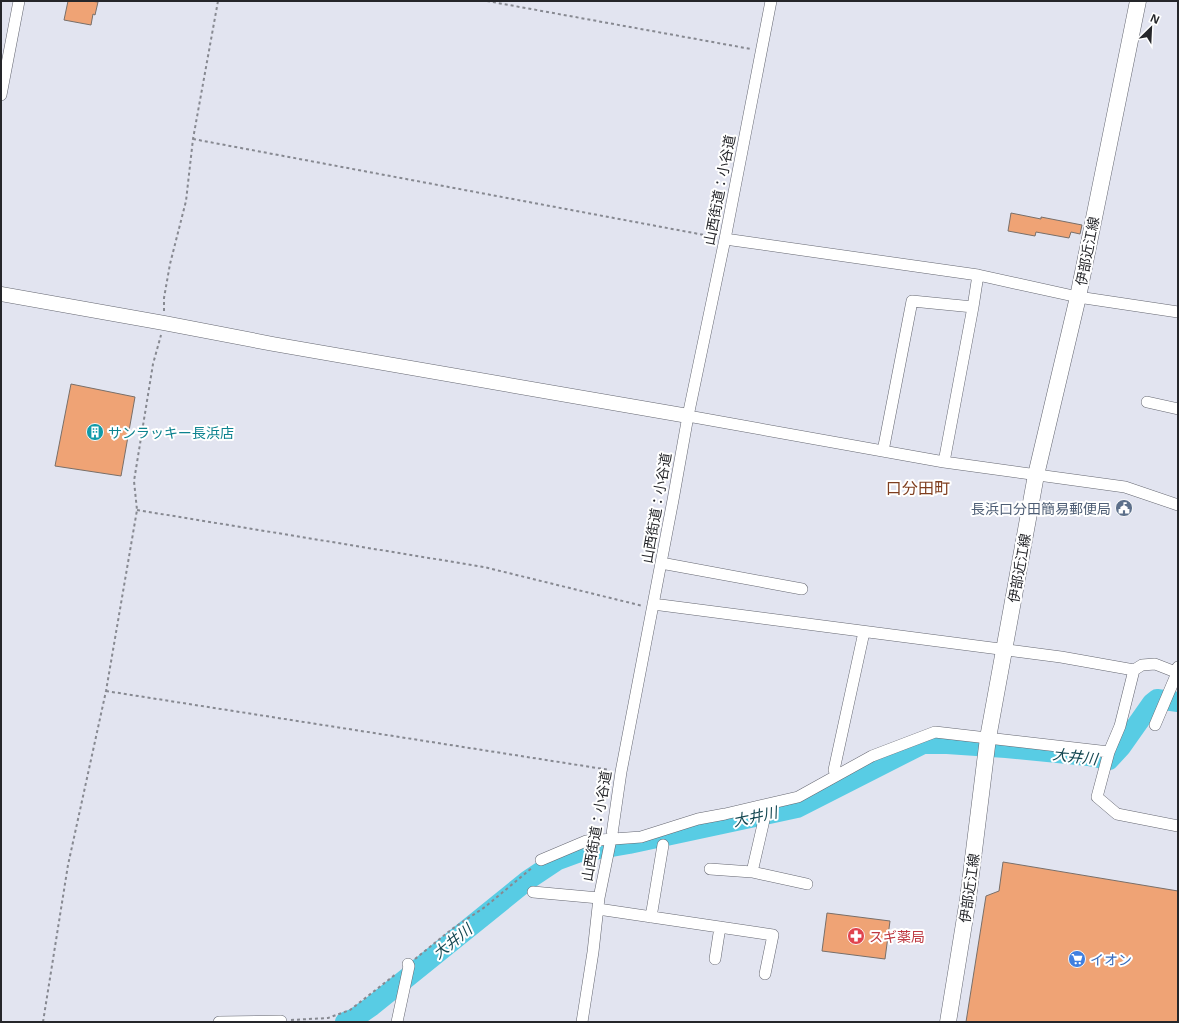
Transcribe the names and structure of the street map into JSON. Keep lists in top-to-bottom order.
{
  "streets": {
    "main road": ["伊部近江線"],
    "street": ["山西街道：小谷道"]
  },
  "districts": ["口分田町"],
  "water": ["大井川"],
  "places": {
    "building": ["サンラッキー長浜店"],
    "public building": ["長浜口分田簡易郵便局"],
    "pharmacy": ["スギ薬局"],
    "supermarket": ["イオン"]
  },
  "north": "top right"
}
